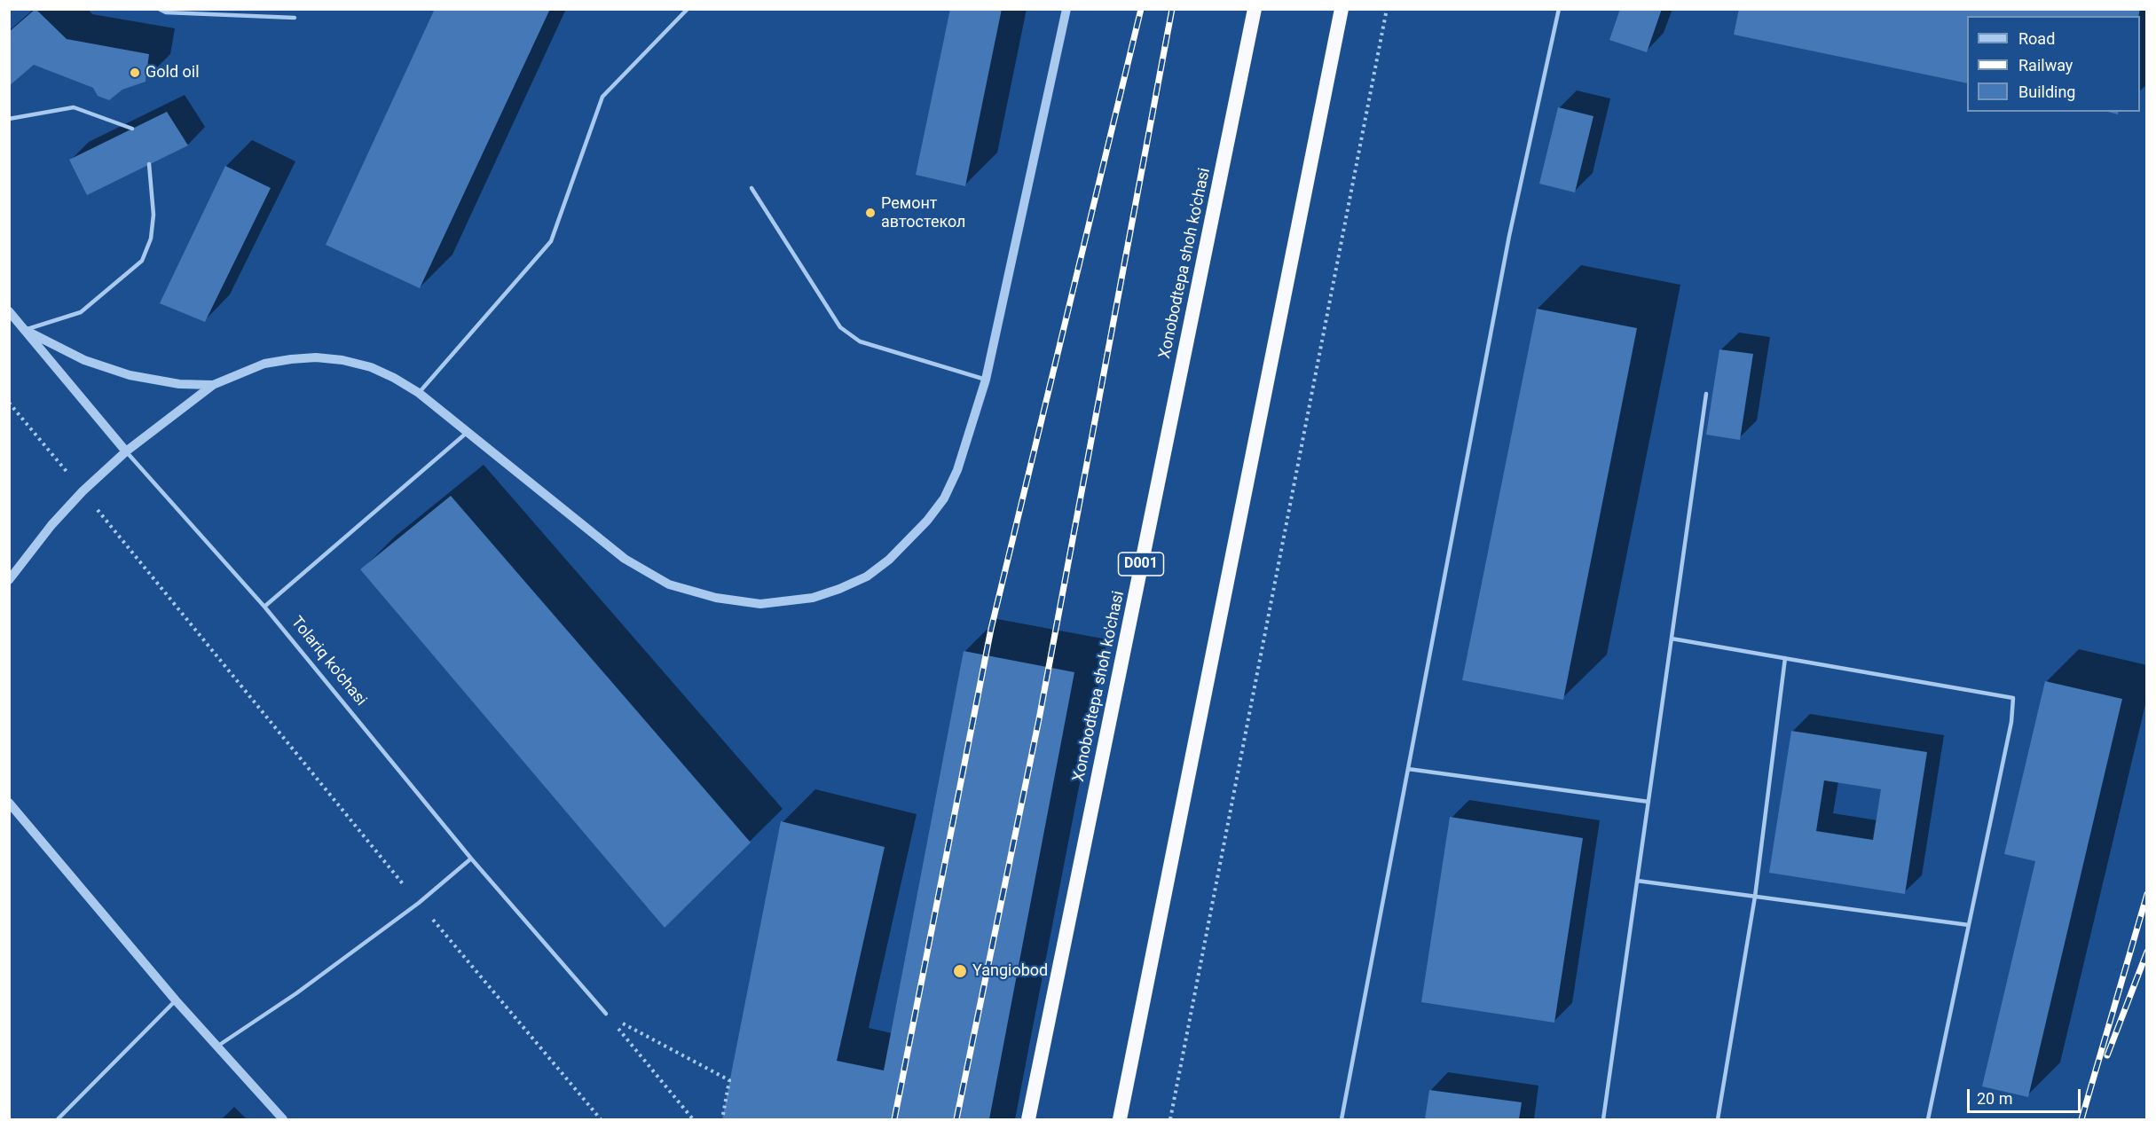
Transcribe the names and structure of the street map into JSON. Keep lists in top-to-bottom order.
{
  "streets": {
    "highway": ["Xonobodtepa shoh ko'chasi", "D001"],
    "street": ["Tolariq ko'chasi"]
  },
  "places": ["Gold oil", "Ремонт автостекол", "Yangiobod"],
  "legend": ["Road", "Railway", "Building"],
  "scale_bar": "20 m"
}
